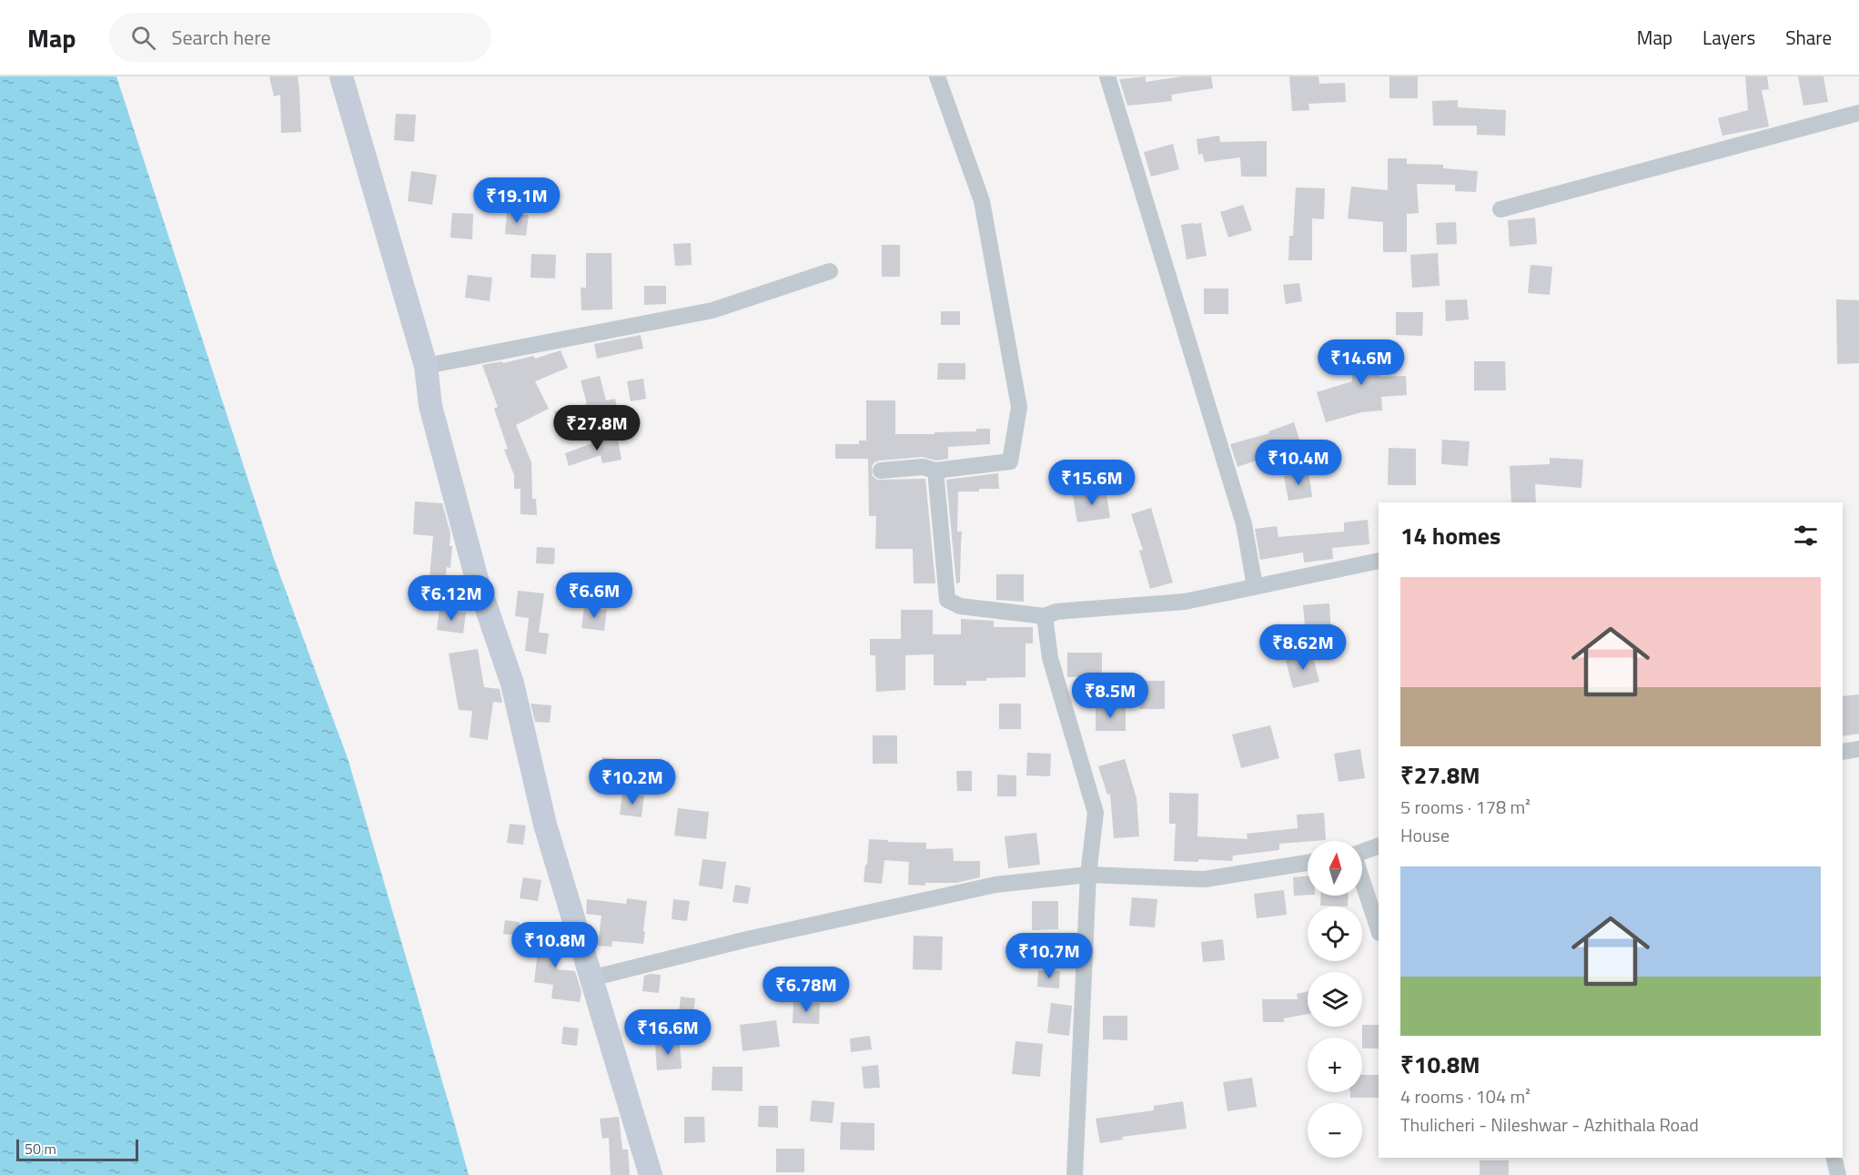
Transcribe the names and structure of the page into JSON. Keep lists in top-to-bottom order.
{
  "scale_bar": "50 m",
  "north": "top",
  "page": {
    "header": "Map",
    "search": "Search here",
    "nav": ["Map", "Layers", "Share"],
    "price": [
      "₹19.1M",
      "₹14.6M",
      "₹27.8M",
      "₹10.4M",
      "₹15.6M",
      "₹6.6M",
      "₹6.12M",
      "₹8.62M",
      "₹8.5M",
      "₹10.2M",
      "₹10.8M",
      "₹10.7M",
      "₹6.78M",
      "₹16.6M"
    ],
    "heading": "14 homes",
    "list": [
      {
        "name": "₹27.8M",
        "note": "5 rooms · 178 m² · House"
      },
      {
        "name": "₹10.8M",
        "note": "4 rooms · 104 m² · Thulicheri - Nileshwar - Azhithala Road"
      }
    ],
    "map_buttons": ["+", "−"],
    "scale": "50 m"
  }
}
